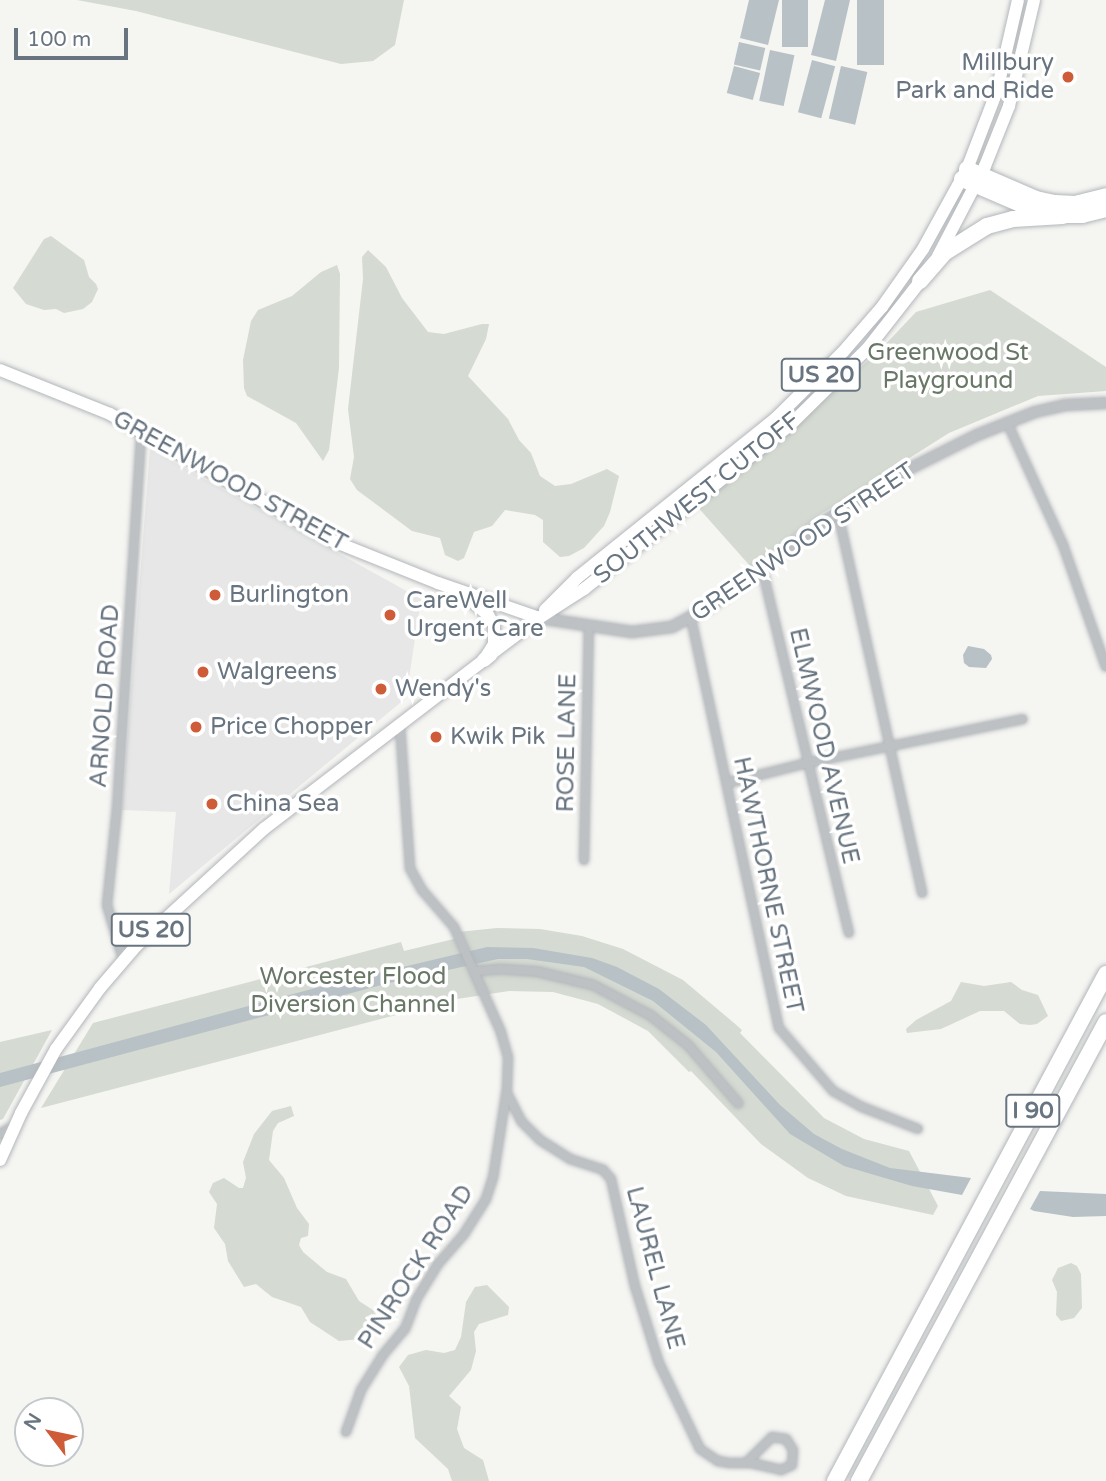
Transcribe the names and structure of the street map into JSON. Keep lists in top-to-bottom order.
{
  "streets": {
    "highway": ["I 90"],
    "main road": ["US 20", "GREENWOOD STREET", "SOUTHWEST CUTOFF"],
    "street": [
      "ARNOLD ROAD",
      "ROSE LANE",
      "ELMWOOD AVENUE",
      "HAWTHORNE STREET",
      "PINROCK ROAD",
      "LAUREL LANE"
    ]
  },
  "crossings": [
    ["US 20", "SOUTHWEST CUTOFF"],
    ["US 20", "ARNOLD ROAD"],
    ["GREENWOOD STREET", "SOUTHWEST CUTOFF"],
    ["GREENWOOD STREET", "ARNOLD ROAD"],
    ["GREENWOOD STREET", "ROSE LANE"],
    ["GREENWOOD STREET", "ELMWOOD AVENUE"],
    ["GREENWOOD STREET", "HAWTHORNE STREET"],
    ["SOUTHWEST CUTOFF", "ARNOLD ROAD"],
    ["SOUTHWEST CUTOFF", "PINROCK ROAD"],
    ["PINROCK ROAD", "LAUREL LANE"]
  ],
  "parks": ["Greenwood St Playground", "Worcester Flood Diversion Channel"],
  "places": [
    "Millbury Park and Ride",
    "Burlington",
    "CareWell Urgent Care",
    "Walgreens",
    "Wendy's",
    "Price Chopper",
    "Kwik Pik",
    "China Sea"
  ],
  "scale_bar": "100 m",
  "north": "top left"
}
